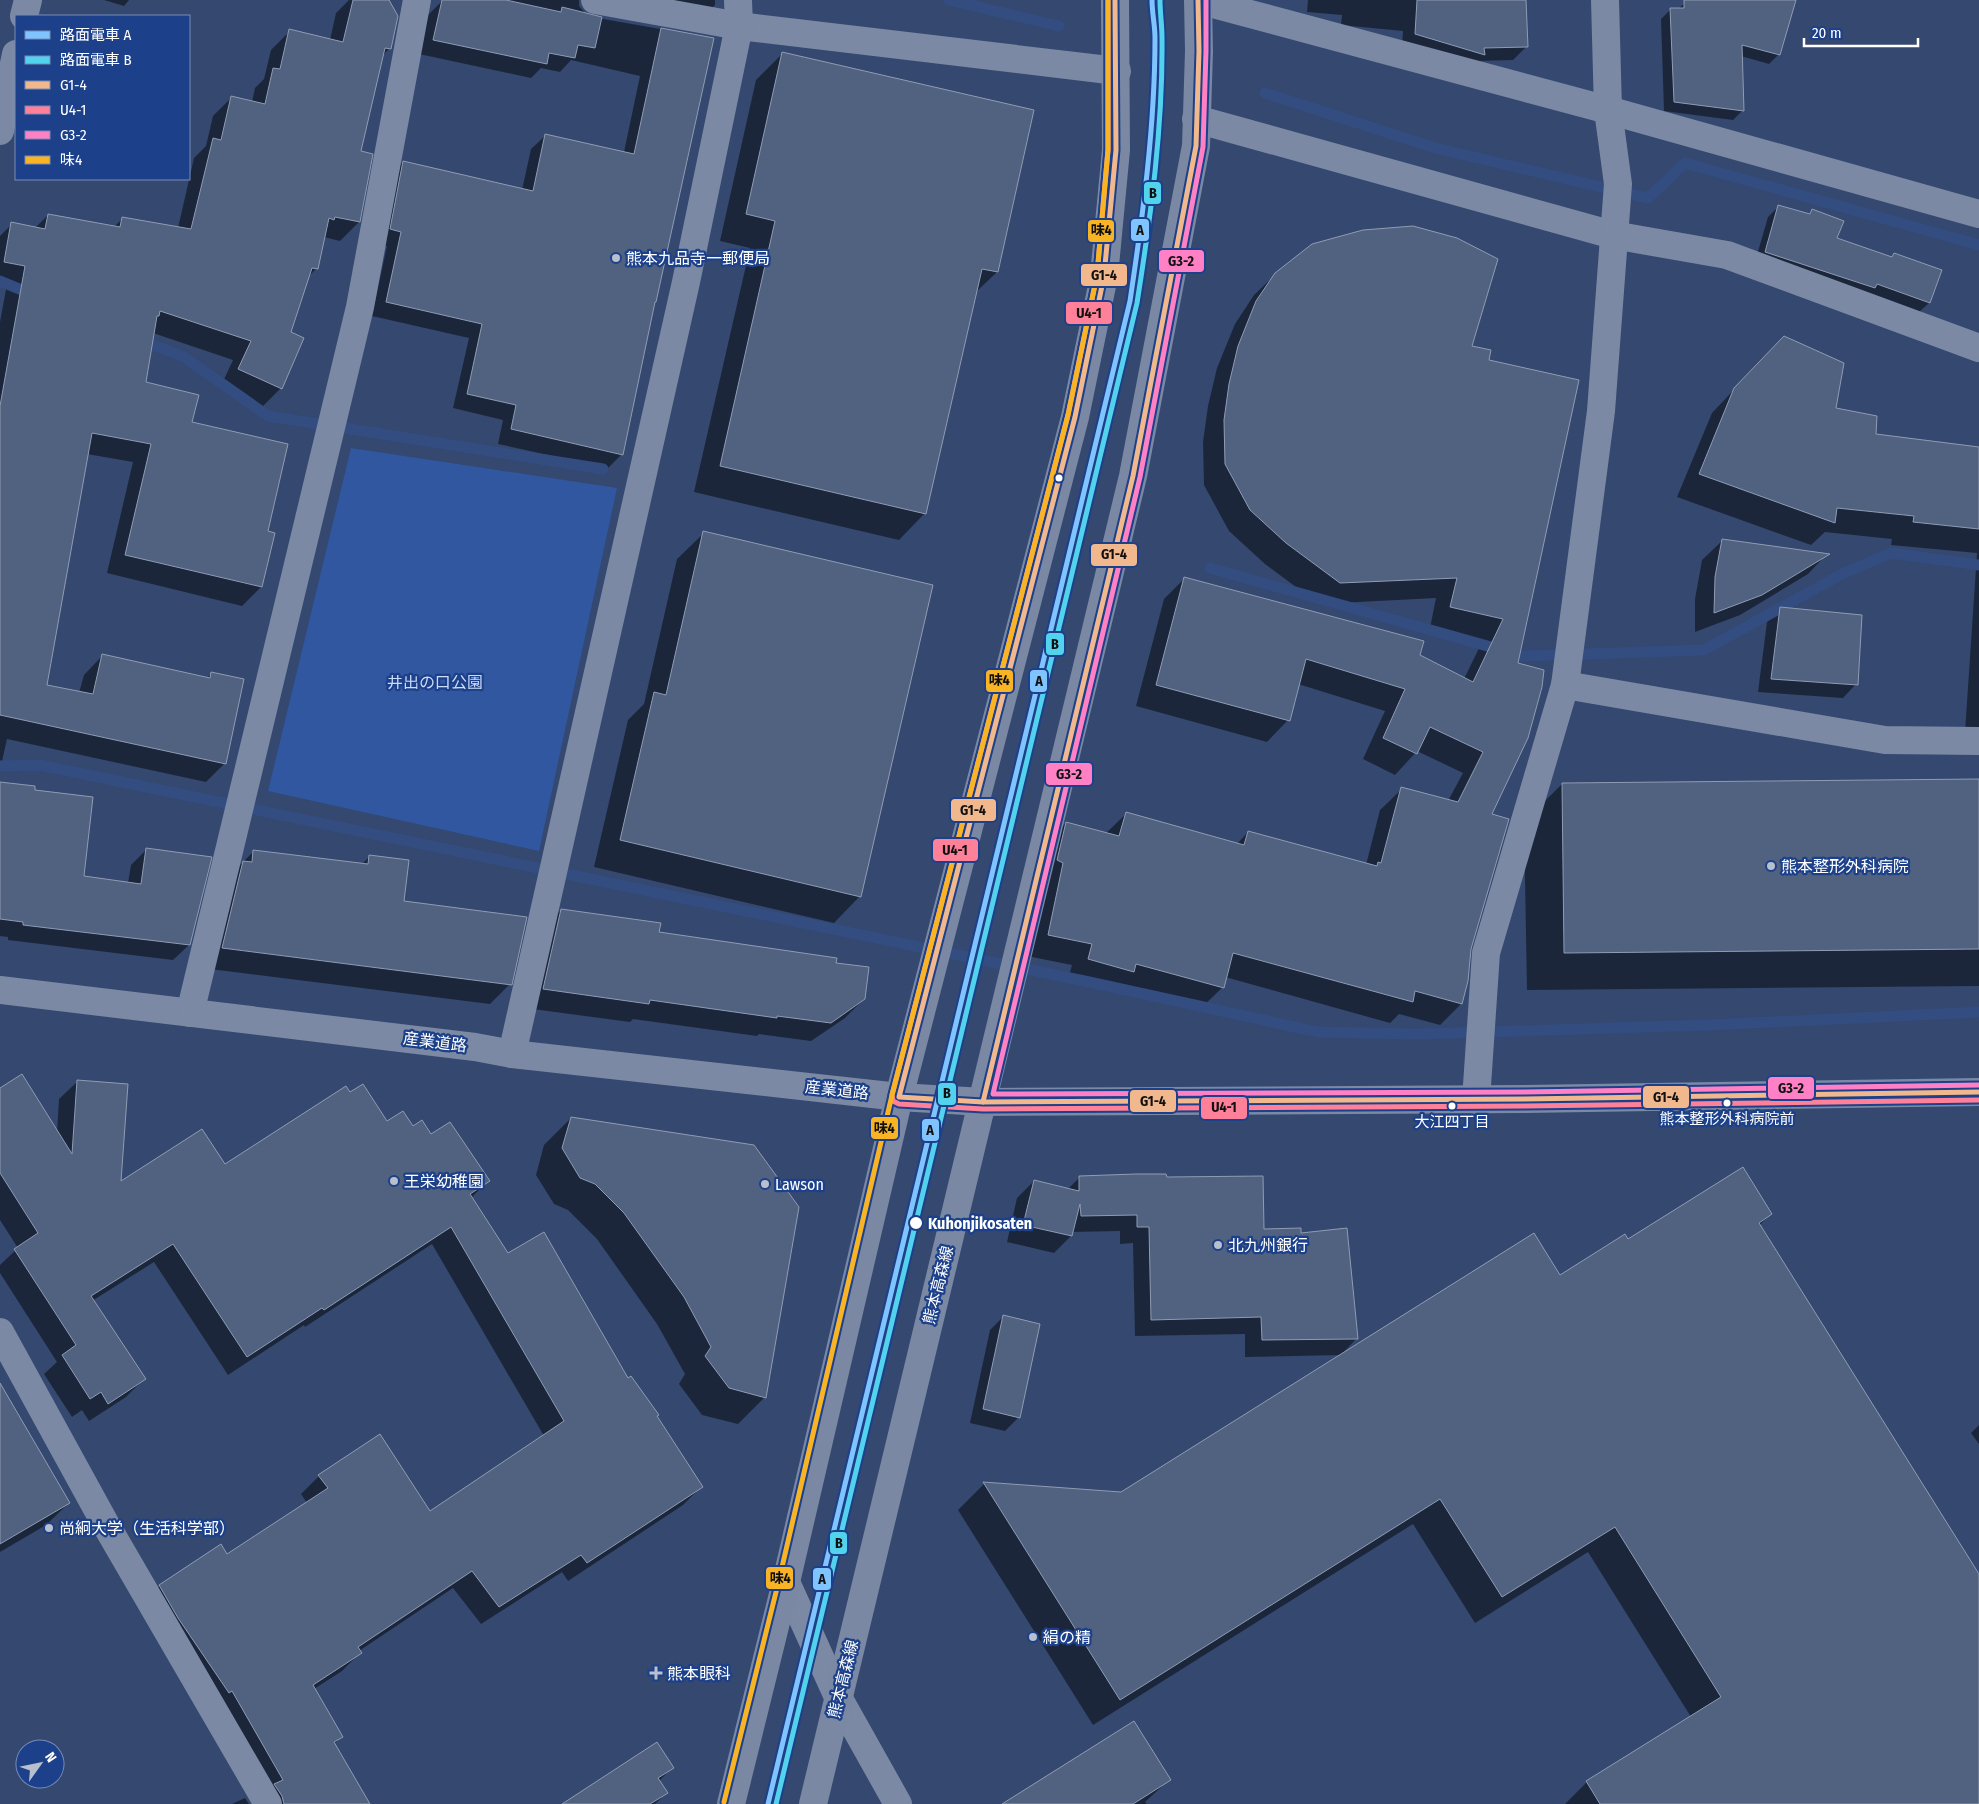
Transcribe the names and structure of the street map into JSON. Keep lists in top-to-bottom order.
{
  "streets": {
    "main road": ["熊本高森線"],
    "street": ["産業道路"]
  },
  "crossings": [
    ["産業道路", "熊本高森線"]
  ],
  "parks": ["井出の口公園"],
  "places": {
    "other": [
      "熊本九品寺一郵便局",
      "熊本整形外科病院",
      "熊本整形外科病院前",
      "大江四丁目",
      "王栄幼稚園",
      "Lawson",
      "Kuhonjikosaten",
      "北九州銀行",
      "尚絅大学（生活科学部）",
      "絹の精"
    ],
    "health": ["熊本眼科"]
  },
  "lines": [
    "tram line A",
    "tram line B",
    "transit line G1-4",
    "transit line U4-1",
    "transit line G3-2",
    "transit line 味4"
  ],
  "legend": [
    "路面電車 A",
    "路面電車 B",
    "G1-4",
    "U4-1",
    "G3-2",
    "味4"
  ],
  "scale_bar": "20 m",
  "north": "top right"
}
